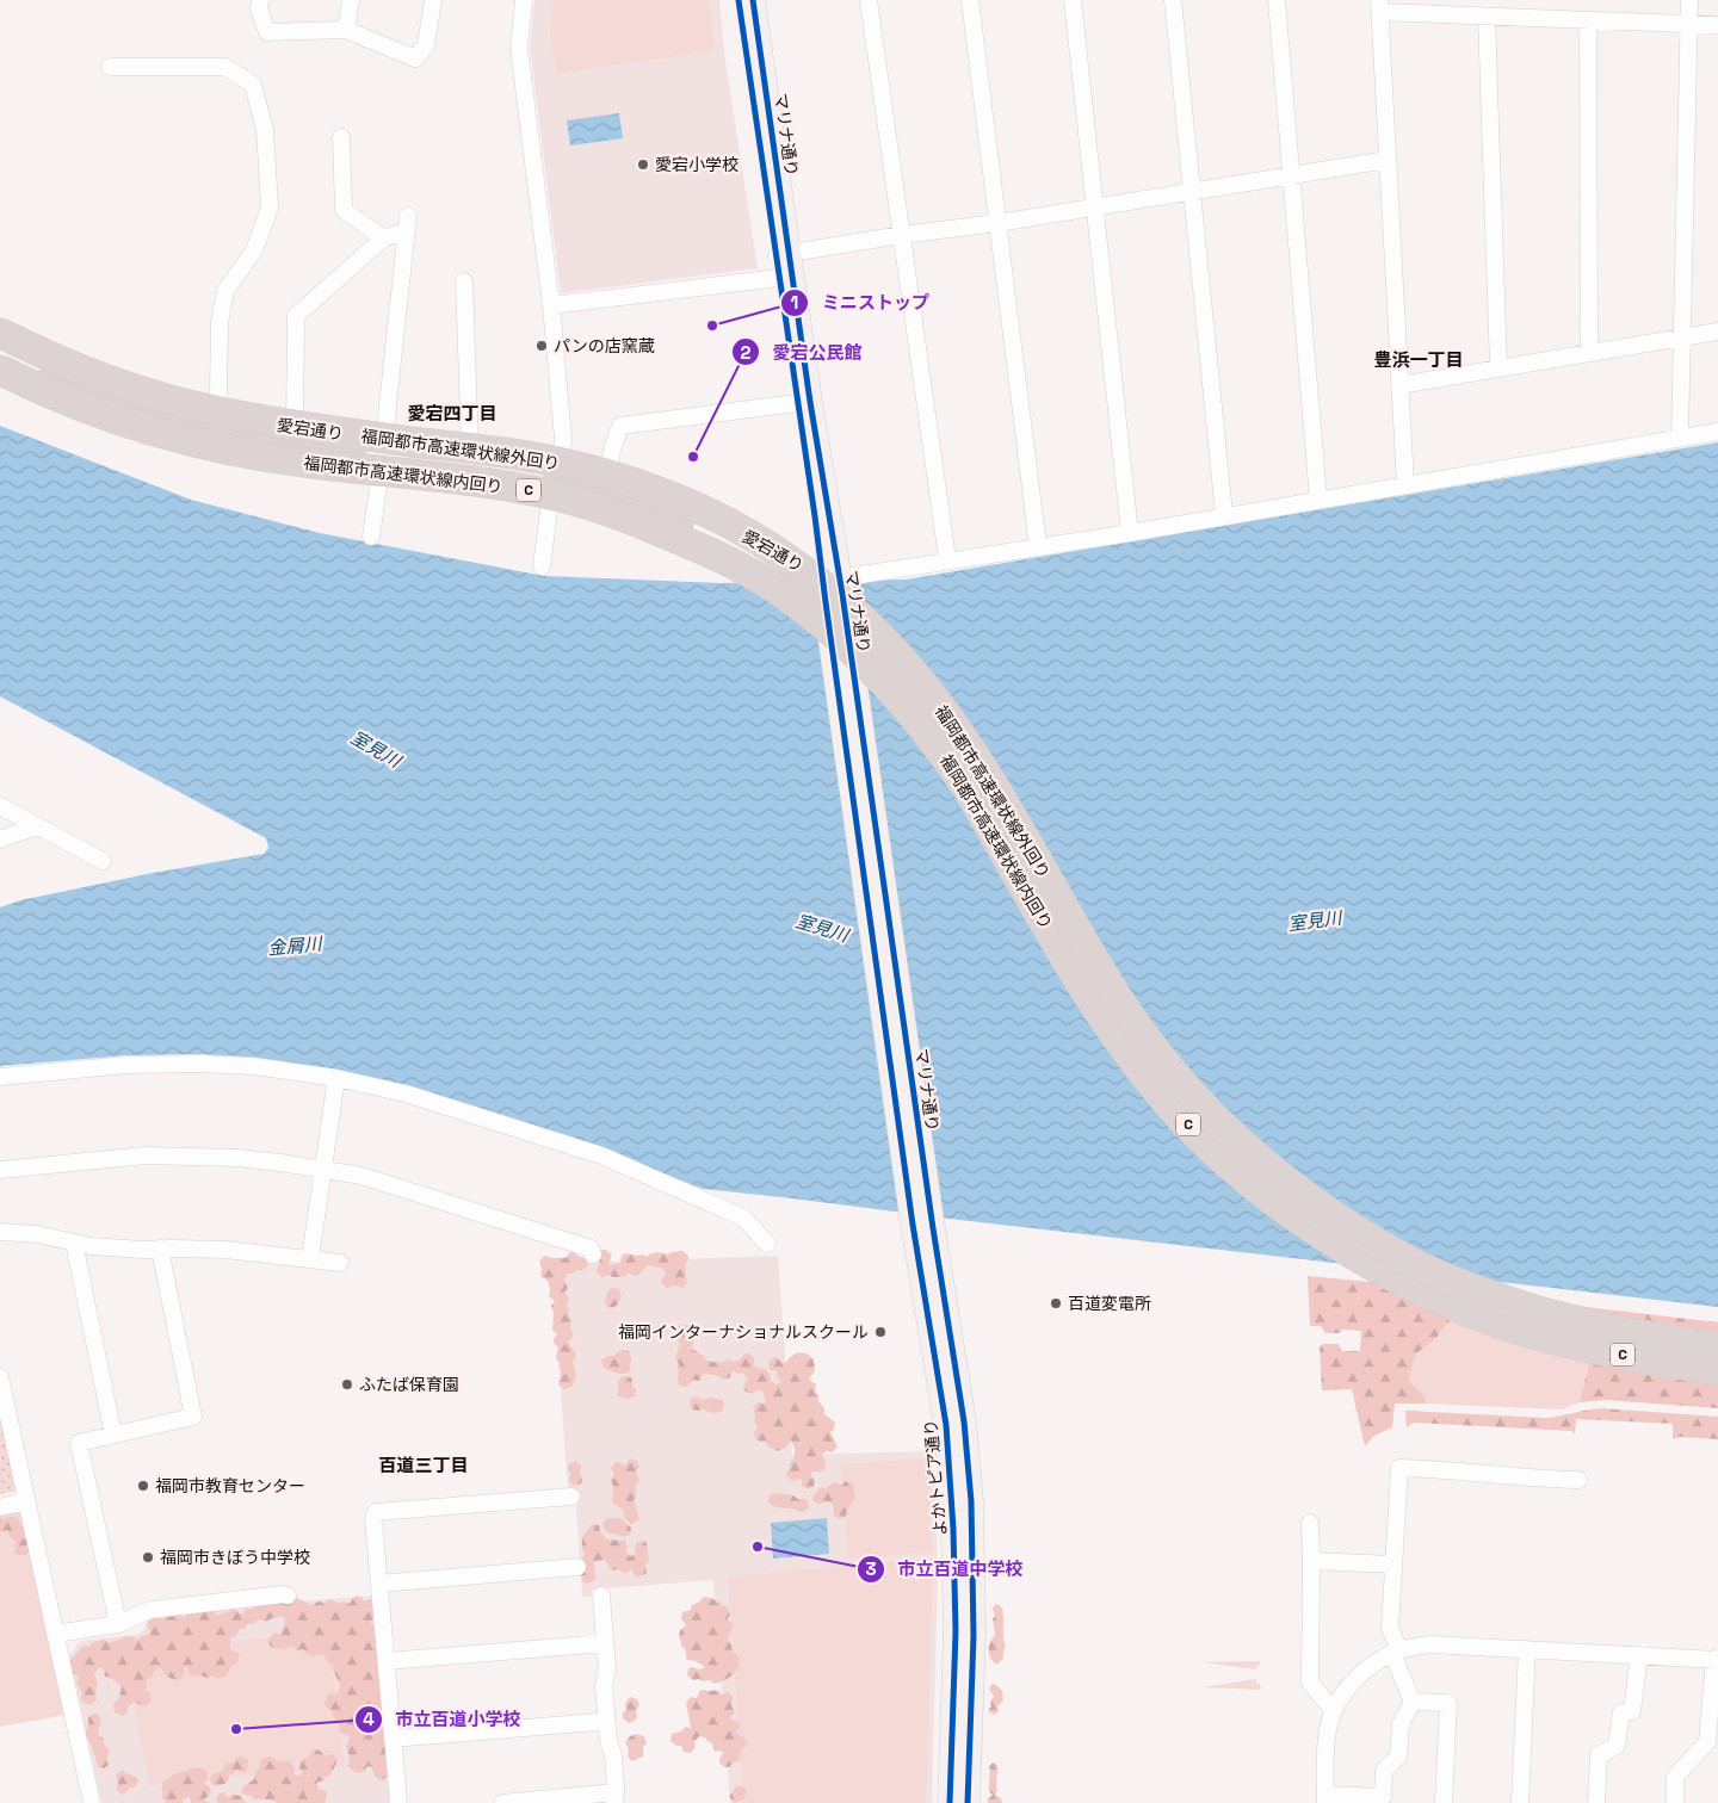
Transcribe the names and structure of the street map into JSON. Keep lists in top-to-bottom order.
{
  "streets": {
    "highway": ["福岡都市高速環状線外回り", "福岡都市高速環状線内回り", "C"],
    "street": ["マリナ通り", "愛宕通り", "よかトピア通り"]
  },
  "crossings": [
    ["マリナ通り", "愛宕通り"],
    ["マリナ通り", "よかトピア通り"],
    ["愛宕通り", "福岡都市高速環状線外回り"],
    ["愛宕通り", "福岡都市高速環状線内回り"],
    ["愛宕通り", "C"],
    ["福岡都市高速環状線内回り", "C"]
  ],
  "districts": ["豊浜一丁目", "愛宕四丁目", "百道三丁目"],
  "water": ["室見川", "金屑川"],
  "places": [
    "愛宕小学校",
    "ミニストップ",
    "パンの店窯蔵",
    "愛宕公民館",
    "百道変電所",
    "福岡インターナショナルスクール",
    "ふたば保育園",
    "福岡市教育センター",
    "市立百道中学校",
    "福岡市きぼう中学校",
    "市立百道小学校"
  ]
}
